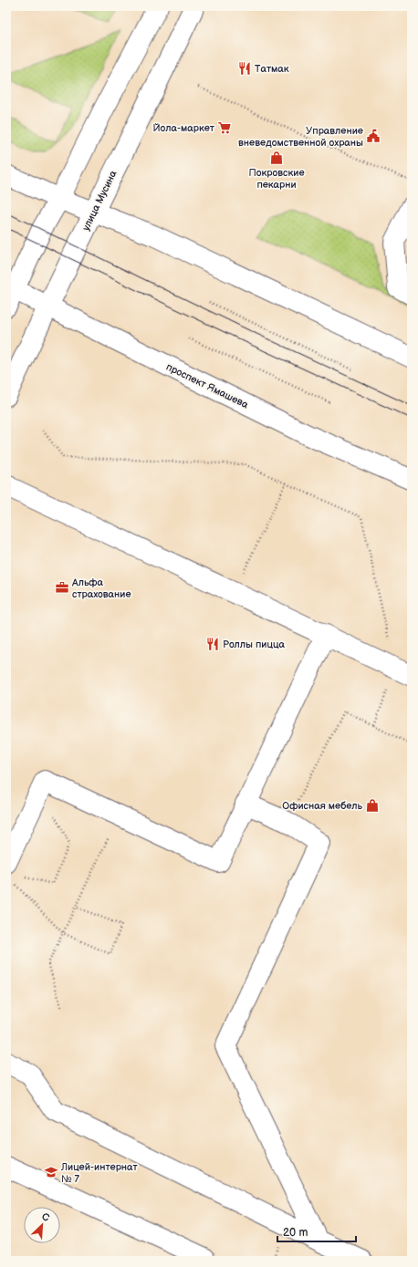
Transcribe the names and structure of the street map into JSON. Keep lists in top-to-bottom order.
{
  "streets": {
    "main road": ["улица Мусина", "проспект Ямашева"]
  },
  "crossings": [
    ["улица Мусина", "проспект Ямашева"]
  ],
  "places": {
    "restaurant": ["Татмак", "Роллы пицца"],
    "supermarket": ["Йола-маркет"],
    "public building": ["Управление вневедомственной охраны"],
    "shop": ["Покровские пекарни", "Офисная мебель"],
    "office": ["Альфа страхование"],
    "school or university": ["Лицей-интернат № 7"]
  },
  "scale_bar": "20 m",
  "north": "top right"
}
